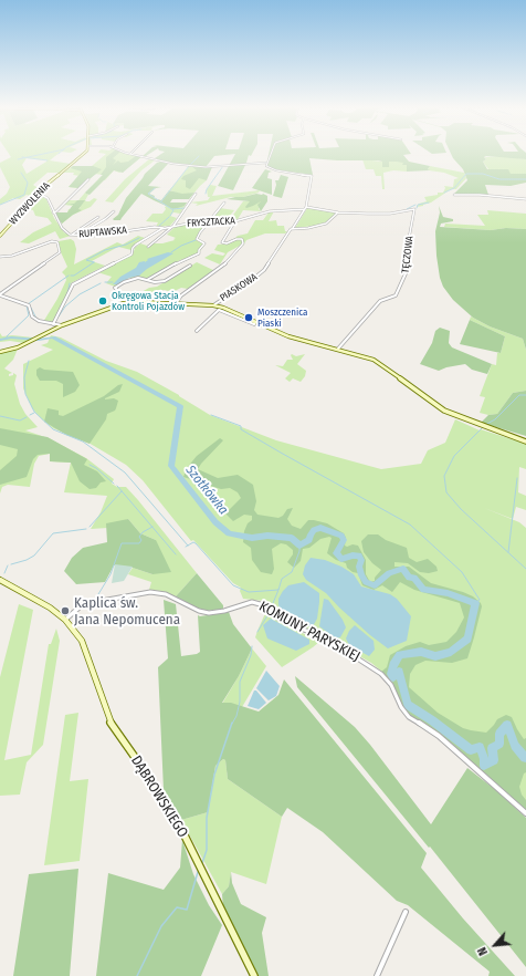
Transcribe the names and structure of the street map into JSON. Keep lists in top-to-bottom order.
{
  "streets": {
    "street": [
      "WYZWOLENIA",
      "FRYSZTACKA",
      "RUPTAWSKA",
      "TĘCZOWA",
      "PIASKOWA",
      "KOMUNY PARYSKIEJ",
      "DĄBROWSKIEGO"
    ]
  },
  "crossings": [
    ["WYZWOLENIA", "RUPTAWSKA"],
    ["FRYSZTACKA", "RUPTAWSKA"],
    ["FRYSZTACKA", "TĘCZOWA"],
    ["FRYSZTACKA", "PIASKOWA"],
    ["KOMUNY PARYSKIEJ", "DĄBROWSKIEGO"]
  ],
  "water": ["Szotkówka"],
  "places": ["Okręgowa Stacja Kontroli Pojazdów", "Moszczenica Piaski", "Kaplica św. Jana Nepomucena"],
  "north": "bottom left"
}
